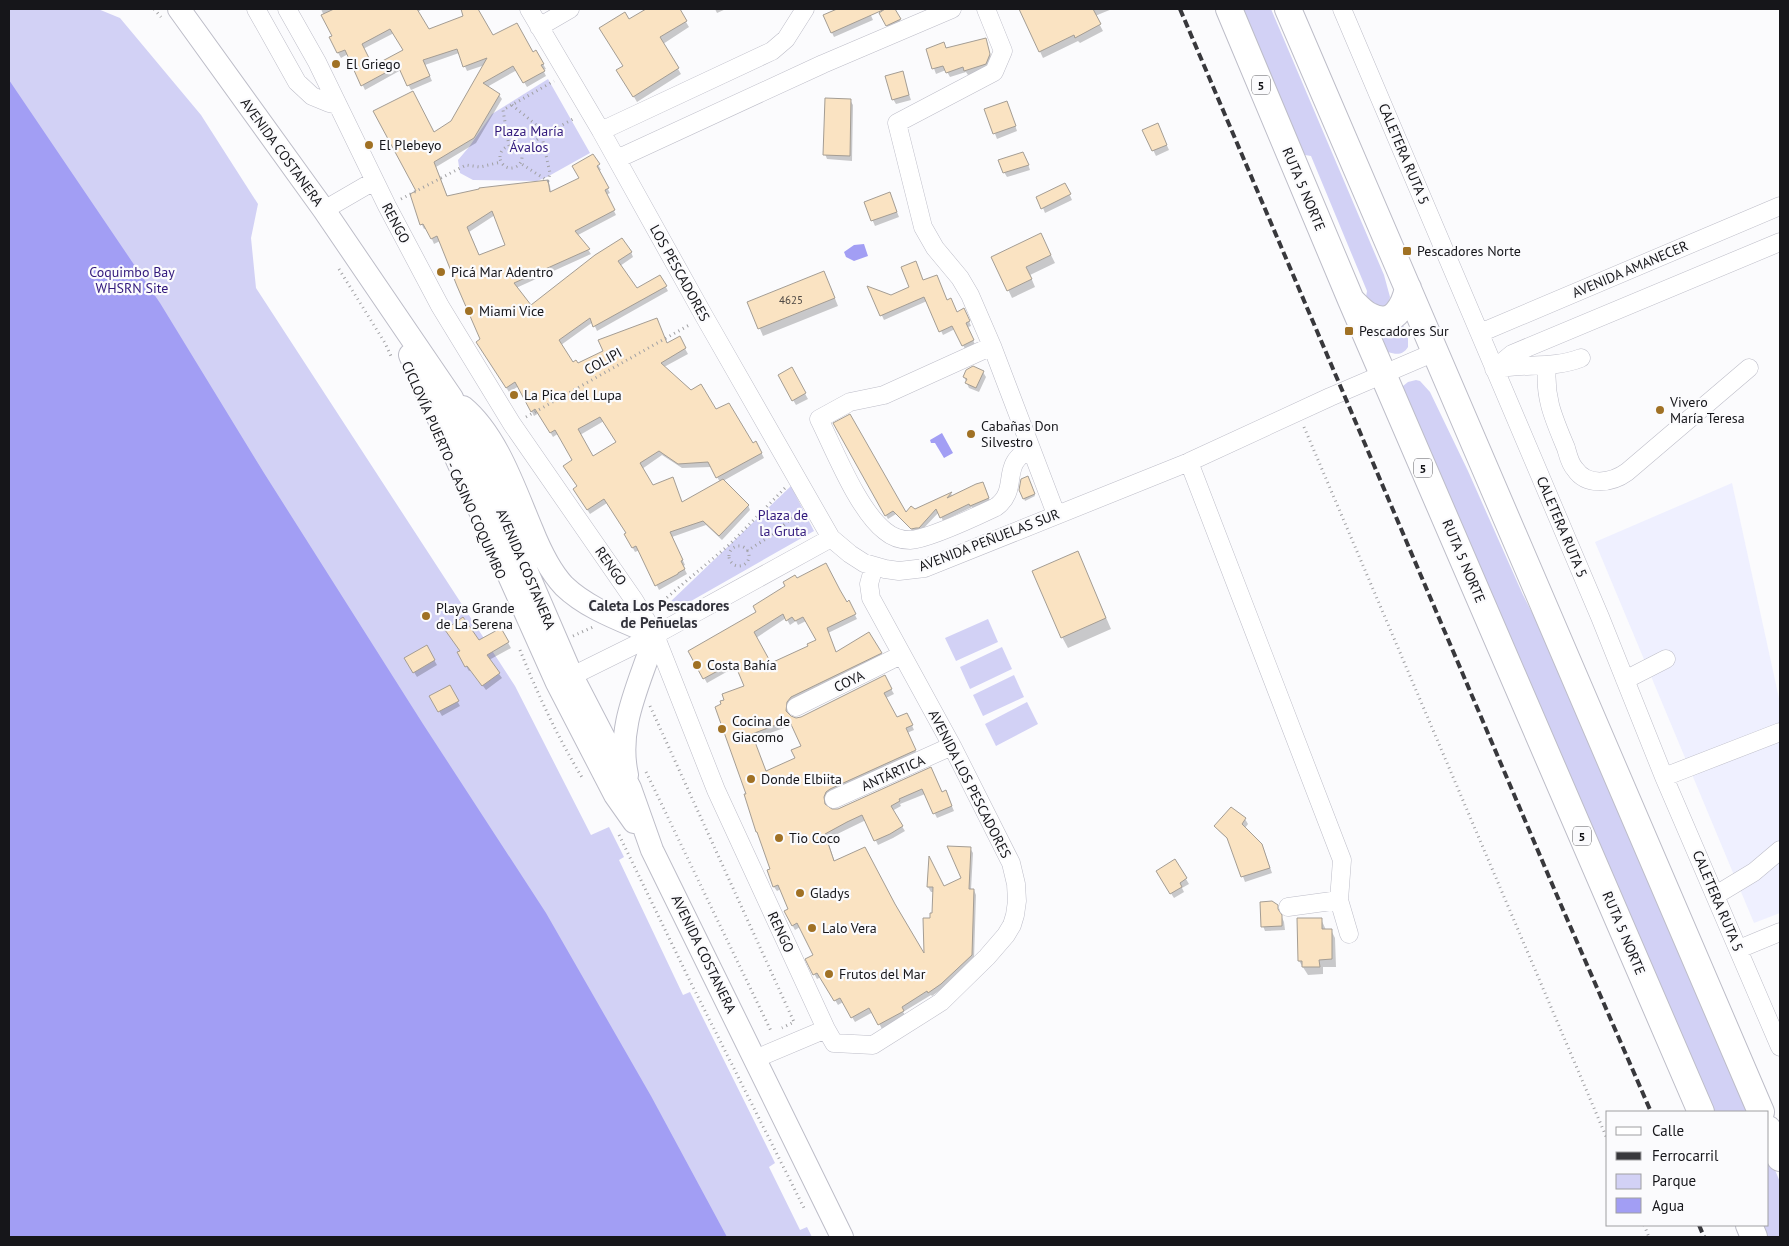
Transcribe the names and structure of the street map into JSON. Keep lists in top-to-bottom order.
{
  "streets": {
    "highway": ["5", "RUTA 5 NORTE"],
    "main road": ["AVENIDA COSTANERA"],
    "street": [
      "CALETERA RUTA 5",
      "RENGO",
      "AVENIDA AMANECER",
      "LOS PESCADORES",
      "AVENIDA PEÑUELAS SUR",
      "COYA",
      "ANTÁRTICA",
      "AVENIDA LOS PESCADORES"
    ],
    "path": ["COLIPI", "CICLOVÍA PUERTO - CASINO COQUIMBO"]
  },
  "crossings": [
    ["CALETERA RUTA 5", "AVENIDA AMANECER"],
    ["RUTA 5 NORTE", "AVENIDA PEÑUELAS SUR"],
    ["RENGO", "COLIPI"],
    ["RENGO", "AVENIDA LOS PESCADORES"],
    ["LOS PESCADORES", "COLIPI"],
    ["LOS PESCADORES", "AVENIDA PEÑUELAS SUR"],
    ["AVENIDA PEÑUELAS SUR", "AVENIDA LOS PESCADORES"],
    ["COYA", "AVENIDA LOS PESCADORES"],
    ["ANTÁRTICA", "AVENIDA LOS PESCADORES"]
  ],
  "districts": ["Caleta Los Pescadores de Peñuelas"],
  "parks": ["Plaza María Ávalos", "Coquimbo Bay WHSRN Site", "Plaza de la Gruta"],
  "places": {
    "other": [
      "El Griego",
      "El Plebeyo",
      "Picá Mar Adentro",
      "Miami Vice",
      "La Pica del Lupa",
      "Vivero María Teresa",
      "Cabañas Don Silvestro",
      "Playa Grande de La Serena",
      "Costa Bahía",
      "Cocina de Giacomo",
      "Donde Elbiita",
      "Tio Coco",
      "Gladys",
      "Lalo Vera",
      "Frutos del Mar"
    ],
    "transit": ["Pescadores Norte", "Pescadores Sur"]
  },
  "house_numbers": ["4625"],
  "legend": [
    "Calle",
    "Ferrocarril",
    "Parque",
    "Agua"
  ]
}
